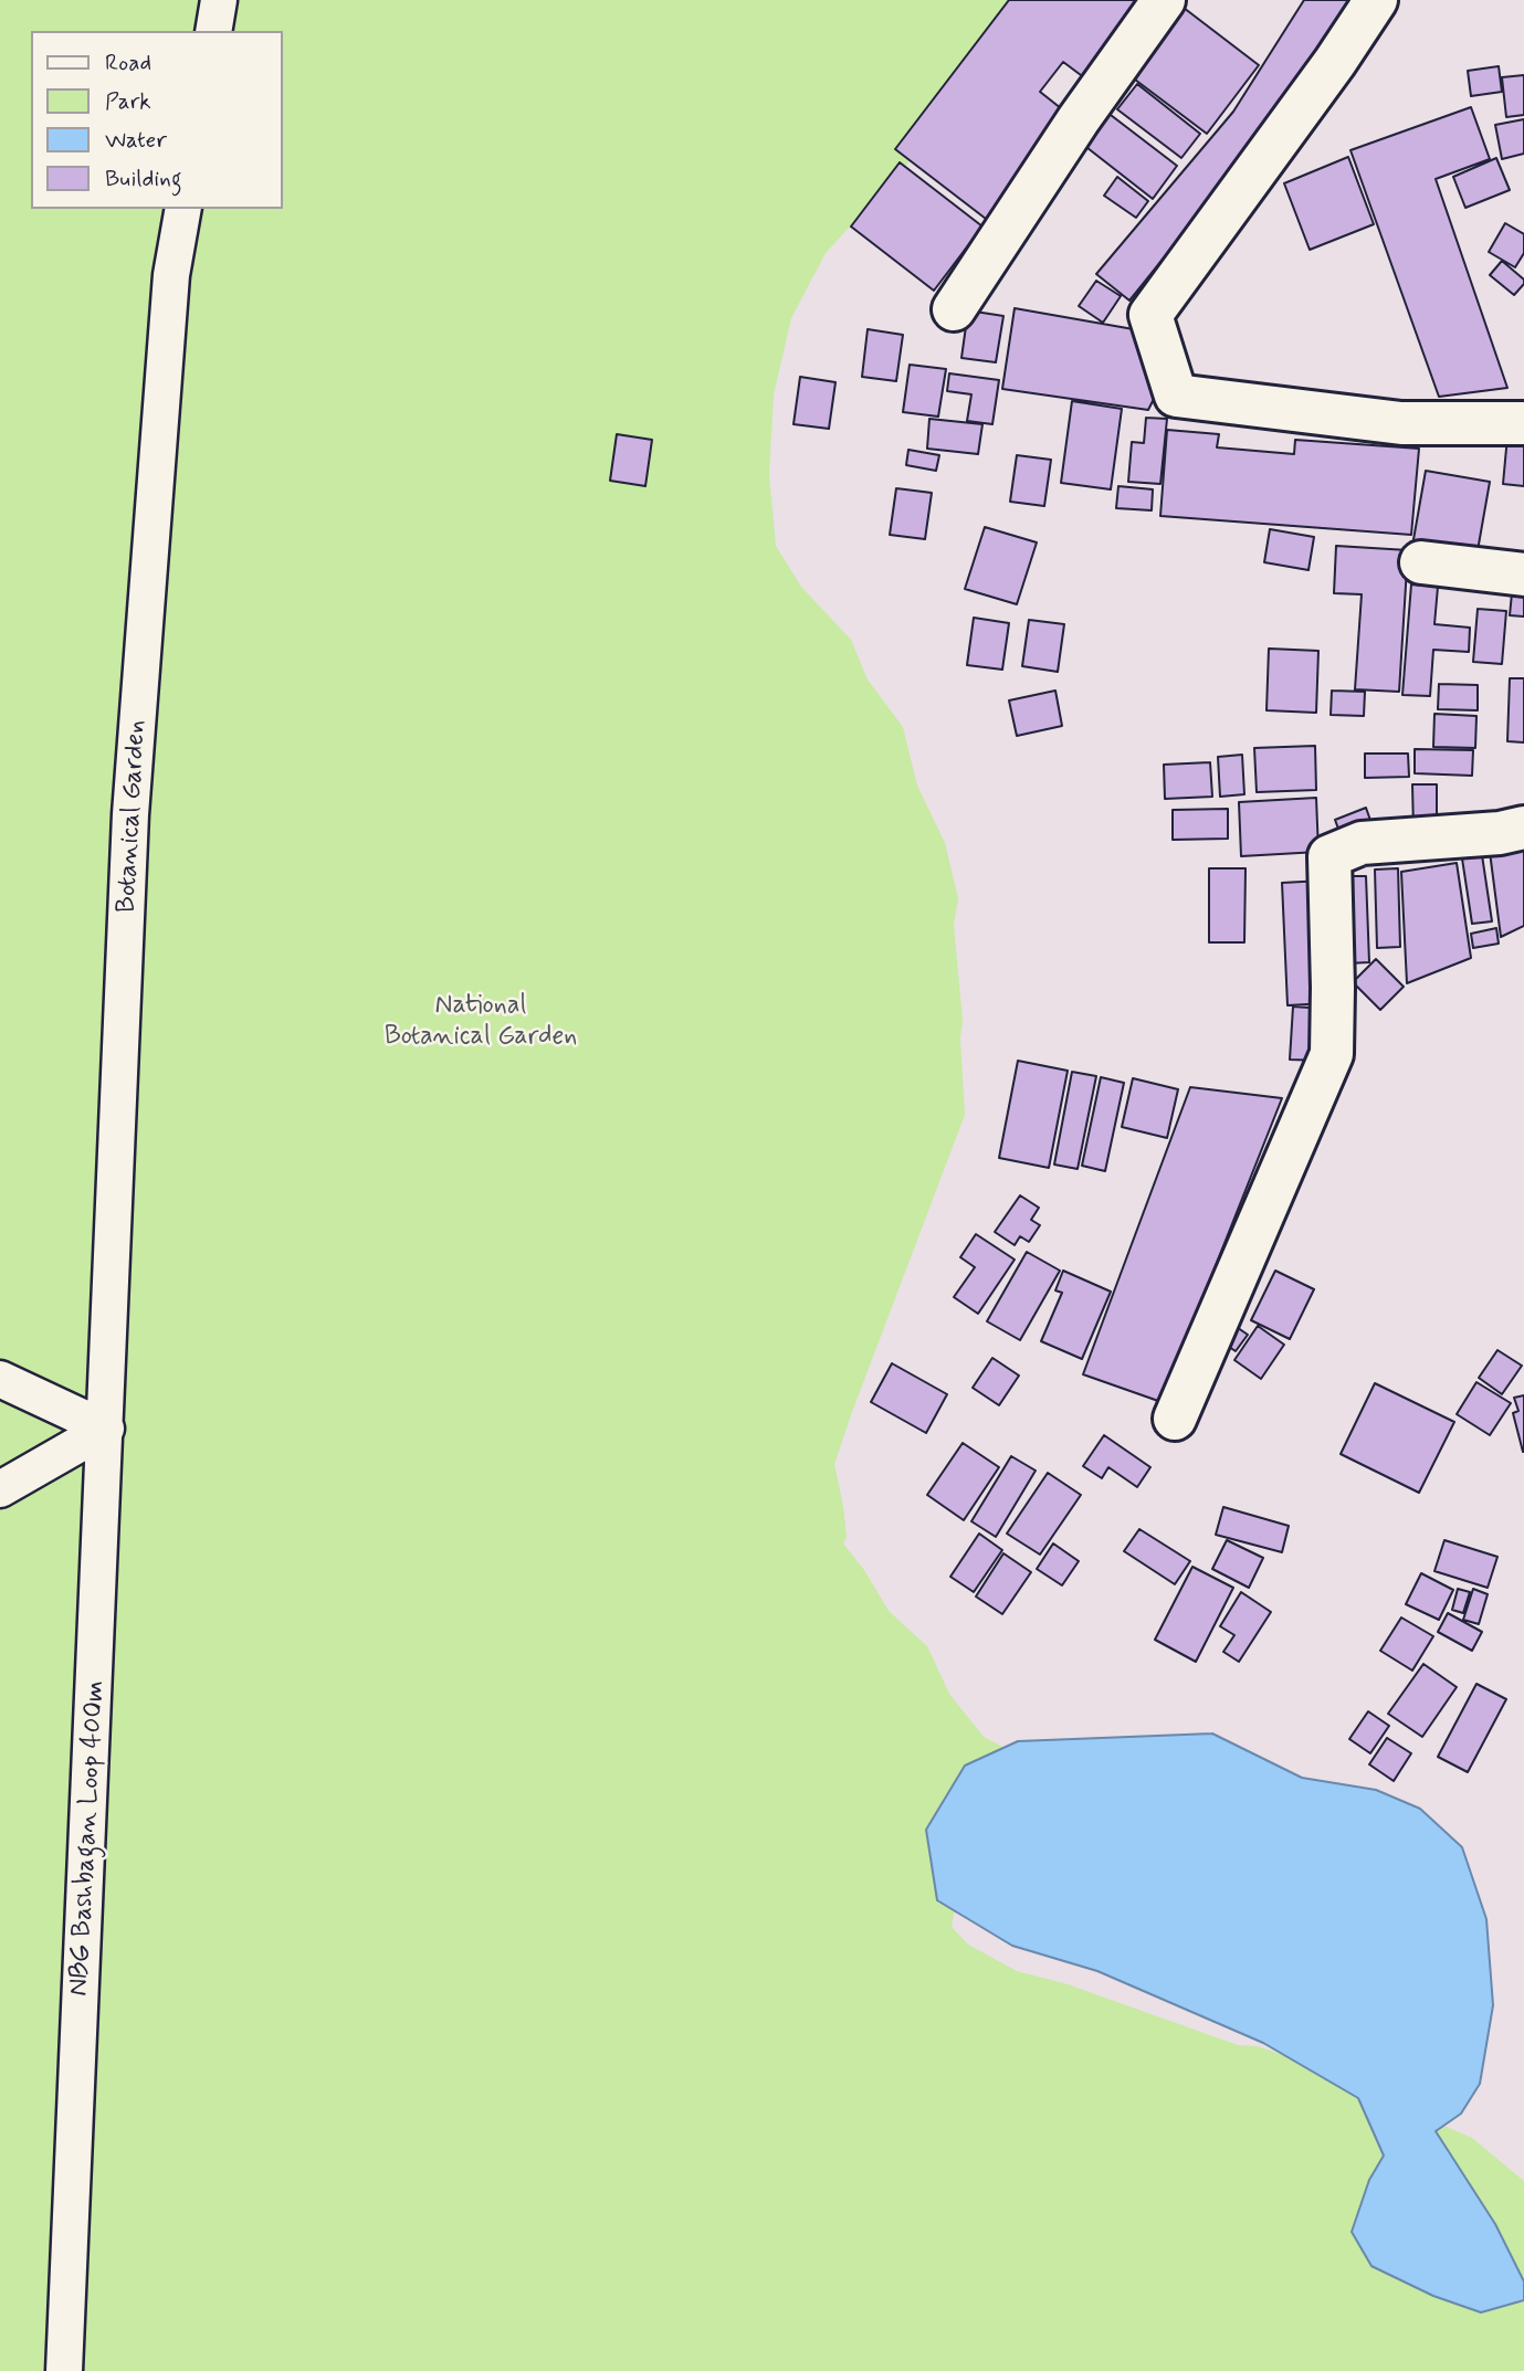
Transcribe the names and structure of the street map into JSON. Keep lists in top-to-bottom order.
{
  "streets": {
    "street": ["Botanical Garden", "NBG Bashbagan Loop 400m"]
  },
  "crossings": [
    ["Botanical Garden", "NBG Bashbagan Loop 400m"]
  ],
  "parks": ["National Botanical Garden"],
  "legend": [
    "Road",
    "Park",
    "Water",
    "Building"
  ]
}
